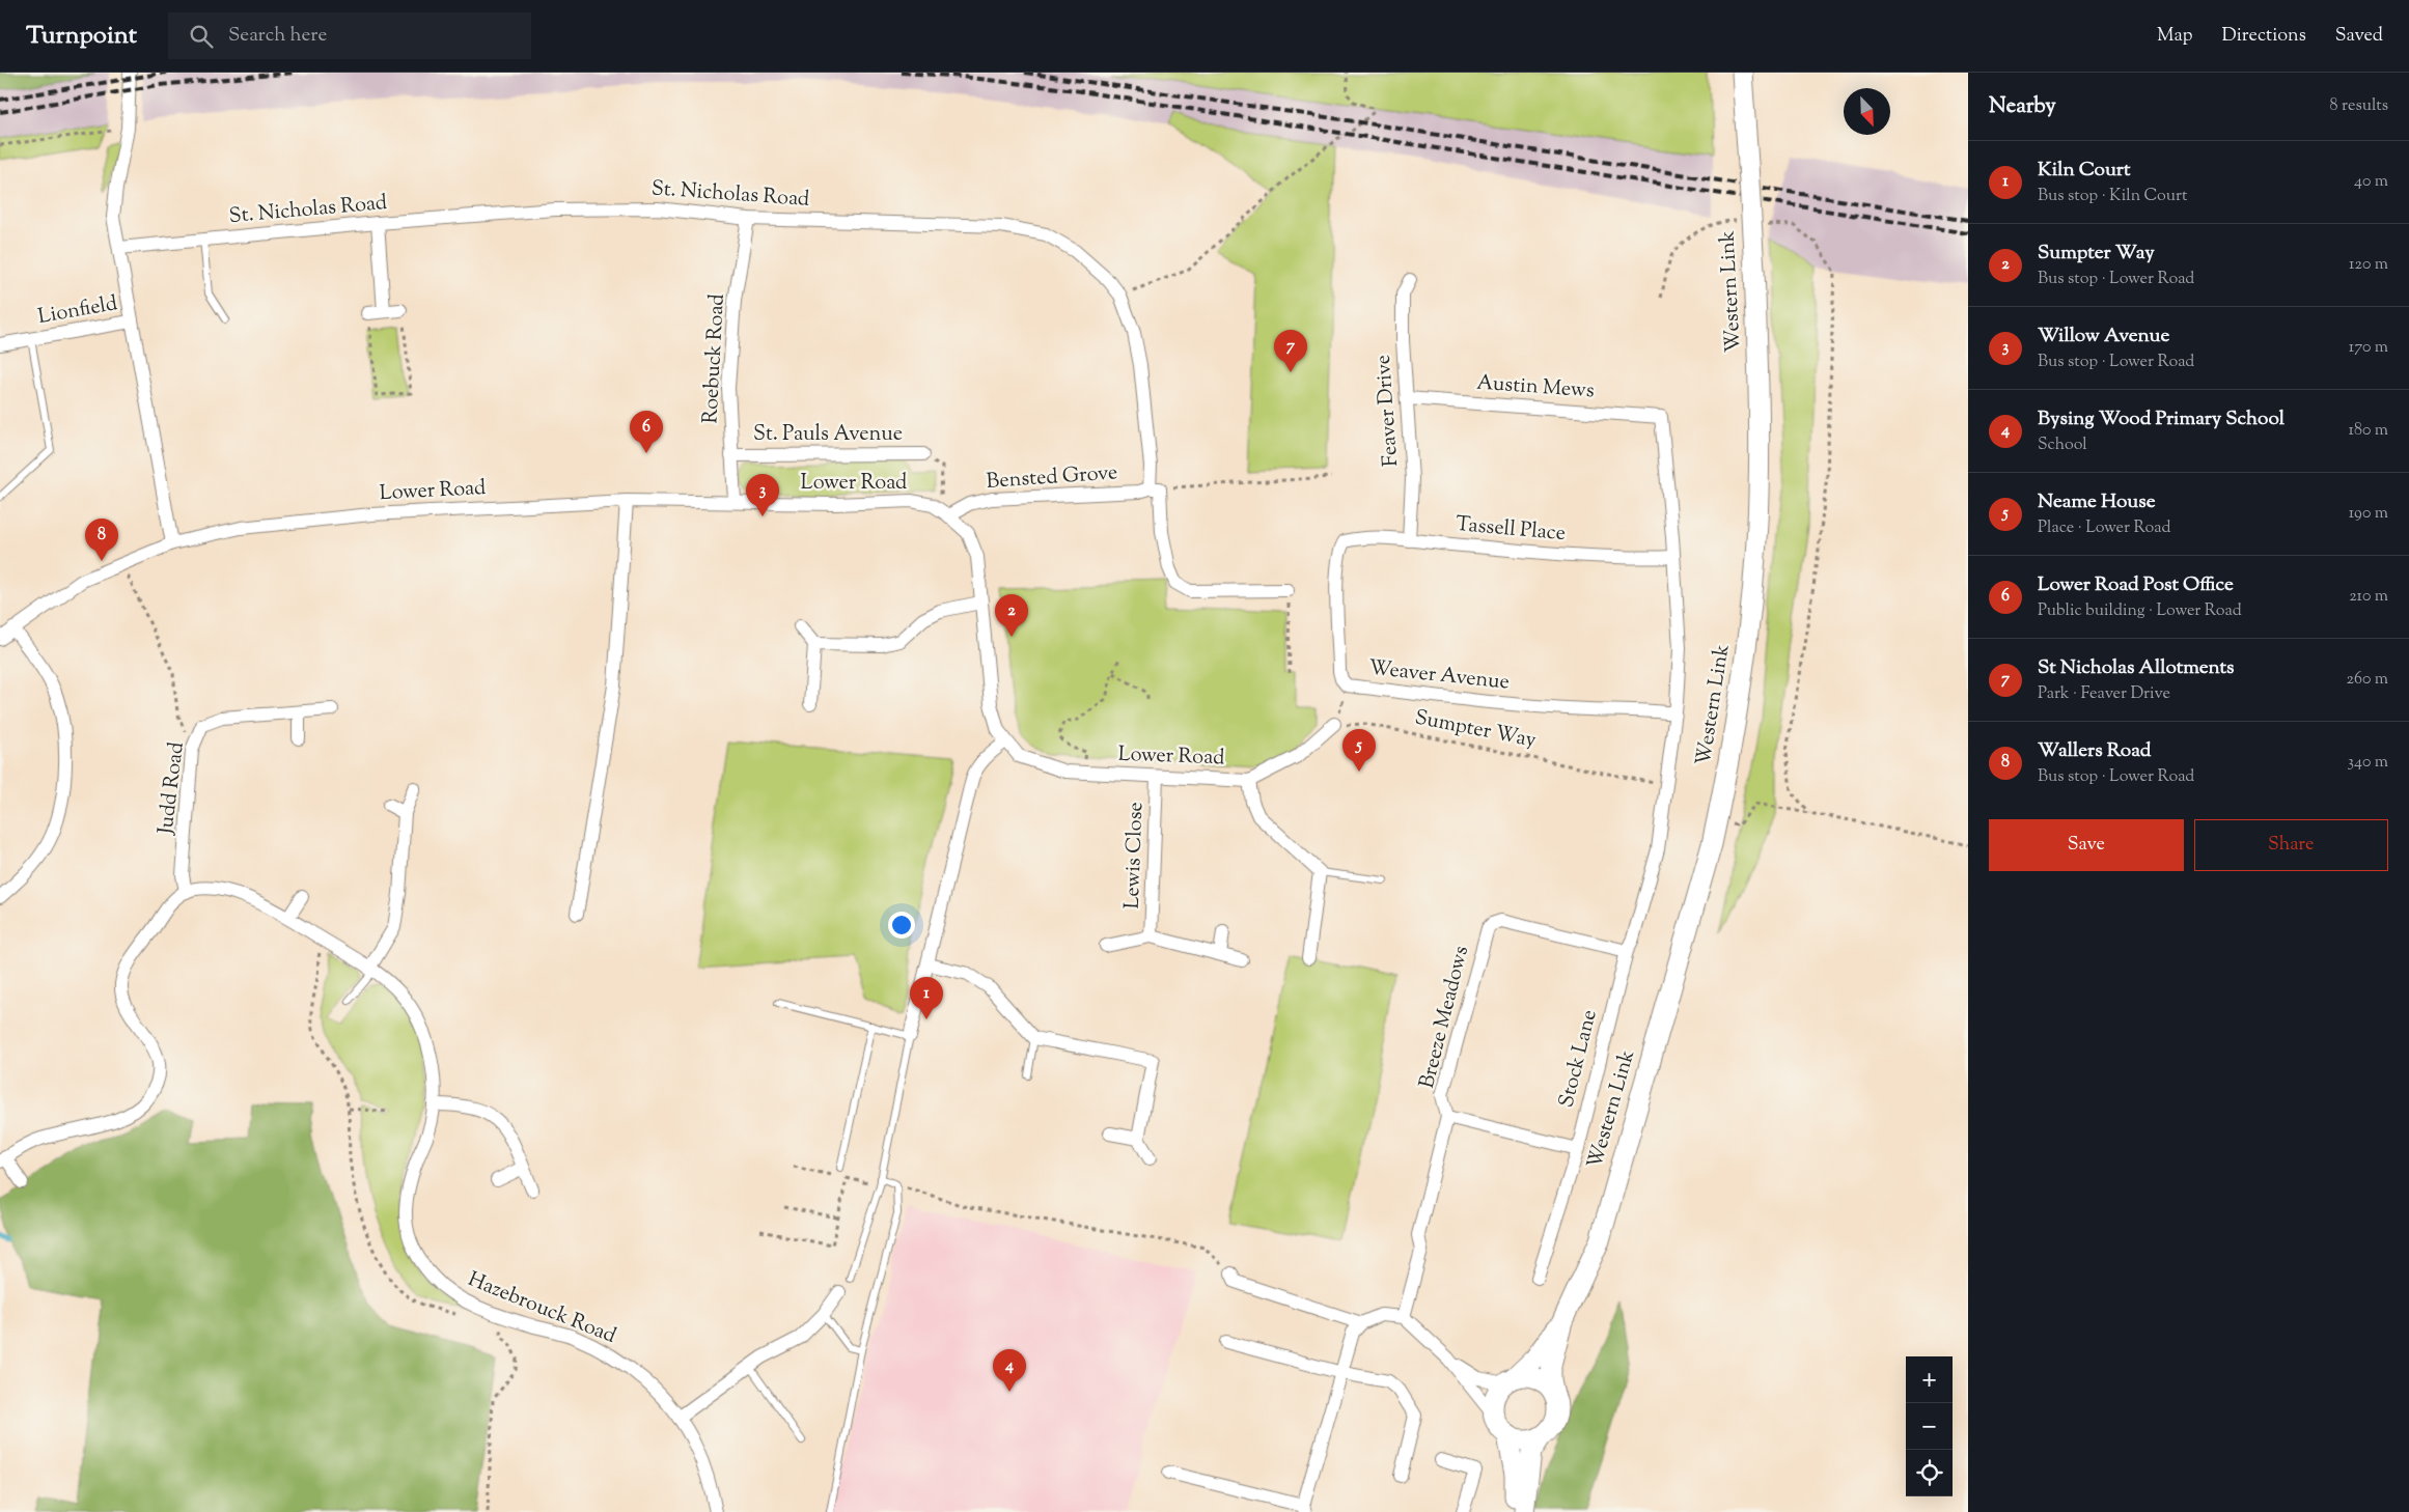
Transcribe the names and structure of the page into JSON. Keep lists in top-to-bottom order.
{
  "streets": {
    "main road": ["Western Link"],
    "street": [
      "St. Nicholas Road",
      "Lionfield",
      "Roebuck Road",
      "Austin Mews",
      "Feaver Drive",
      "St. Pauls Avenue",
      "Bensted Grove",
      "Lower Road",
      "Tassell Place",
      "Weaver Avenue",
      "Judd Road",
      "Lewis Close",
      "Breeze Meadows",
      "Stock Lane",
      "Hazebrouck Road"
    ],
    "path": ["Sumpter Way"]
  },
  "crossings": [
    ["St. Nicholas Road", "Roebuck Road"],
    ["St. Nicholas Road", "Bensted Grove"],
    ["Roebuck Road", "St. Pauls Avenue"],
    ["Roebuck Road", "Lower Road"],
    ["Austin Mews", "Feaver Drive"],
    ["Austin Mews", "Stock Lane"],
    ["Feaver Drive", "Tassell Place"],
    ["Bensted Grove", "Lower Road"],
    ["Lower Road", "Sumpter Way"],
    ["Lower Road", "Lewis Close"],
    ["Tassell Place", "Weaver Avenue"],
    ["Tassell Place", "Stock Lane"],
    ["Weaver Avenue", "Stock Lane"],
    ["Sumpter Way", "Stock Lane"],
    ["Judd Road", "Hazebrouck Road"],
    ["Breeze Meadows", "Stock Lane"]
  ],
  "north": "bottom right",
  "page": {
    "header": "Turnpoint",
    "search": "Search here",
    "nav": ["Map", "Directions", "Saved"],
    "heading": ["Nearby", "8 results"],
    "list": [
      {
        "mark": "1",
        "name": "Kiln Court",
        "note": "Bus stop · Kiln Court",
        "value": "40 m"
      },
      {
        "mark": "2",
        "name": "Sumpter Way",
        "note": "Bus stop · Lower Road",
        "value": "120 m"
      },
      {
        "mark": "3",
        "name": "Willow Avenue",
        "note": "Bus stop · Lower Road",
        "value": "170 m"
      },
      {
        "mark": "4",
        "name": "Bysing Wood Primary School",
        "note": "School",
        "value": "180 m"
      },
      {
        "mark": "5",
        "name": "Neame House",
        "note": "Place · Lower Road",
        "value": "190 m"
      },
      {
        "mark": "6",
        "name": "Lower Road Post Office",
        "note": "Public building · Lower Road",
        "value": "210 m"
      },
      {
        "mark": "7",
        "name": "St Nicholas Allotments",
        "note": "Park · Feaver Drive",
        "value": "260 m"
      },
      {
        "mark": "8",
        "name": "Wallers Road",
        "note": "Bus stop · Lower Road",
        "value": "340 m"
      }
    ],
    "pins": [
      "7",
      "6",
      "3",
      "8",
      "2",
      "5",
      "1",
      "4"
    ],
    "buttons": ["Save", "Share"],
    "map_buttons": ["+", "−"]
  }
}
